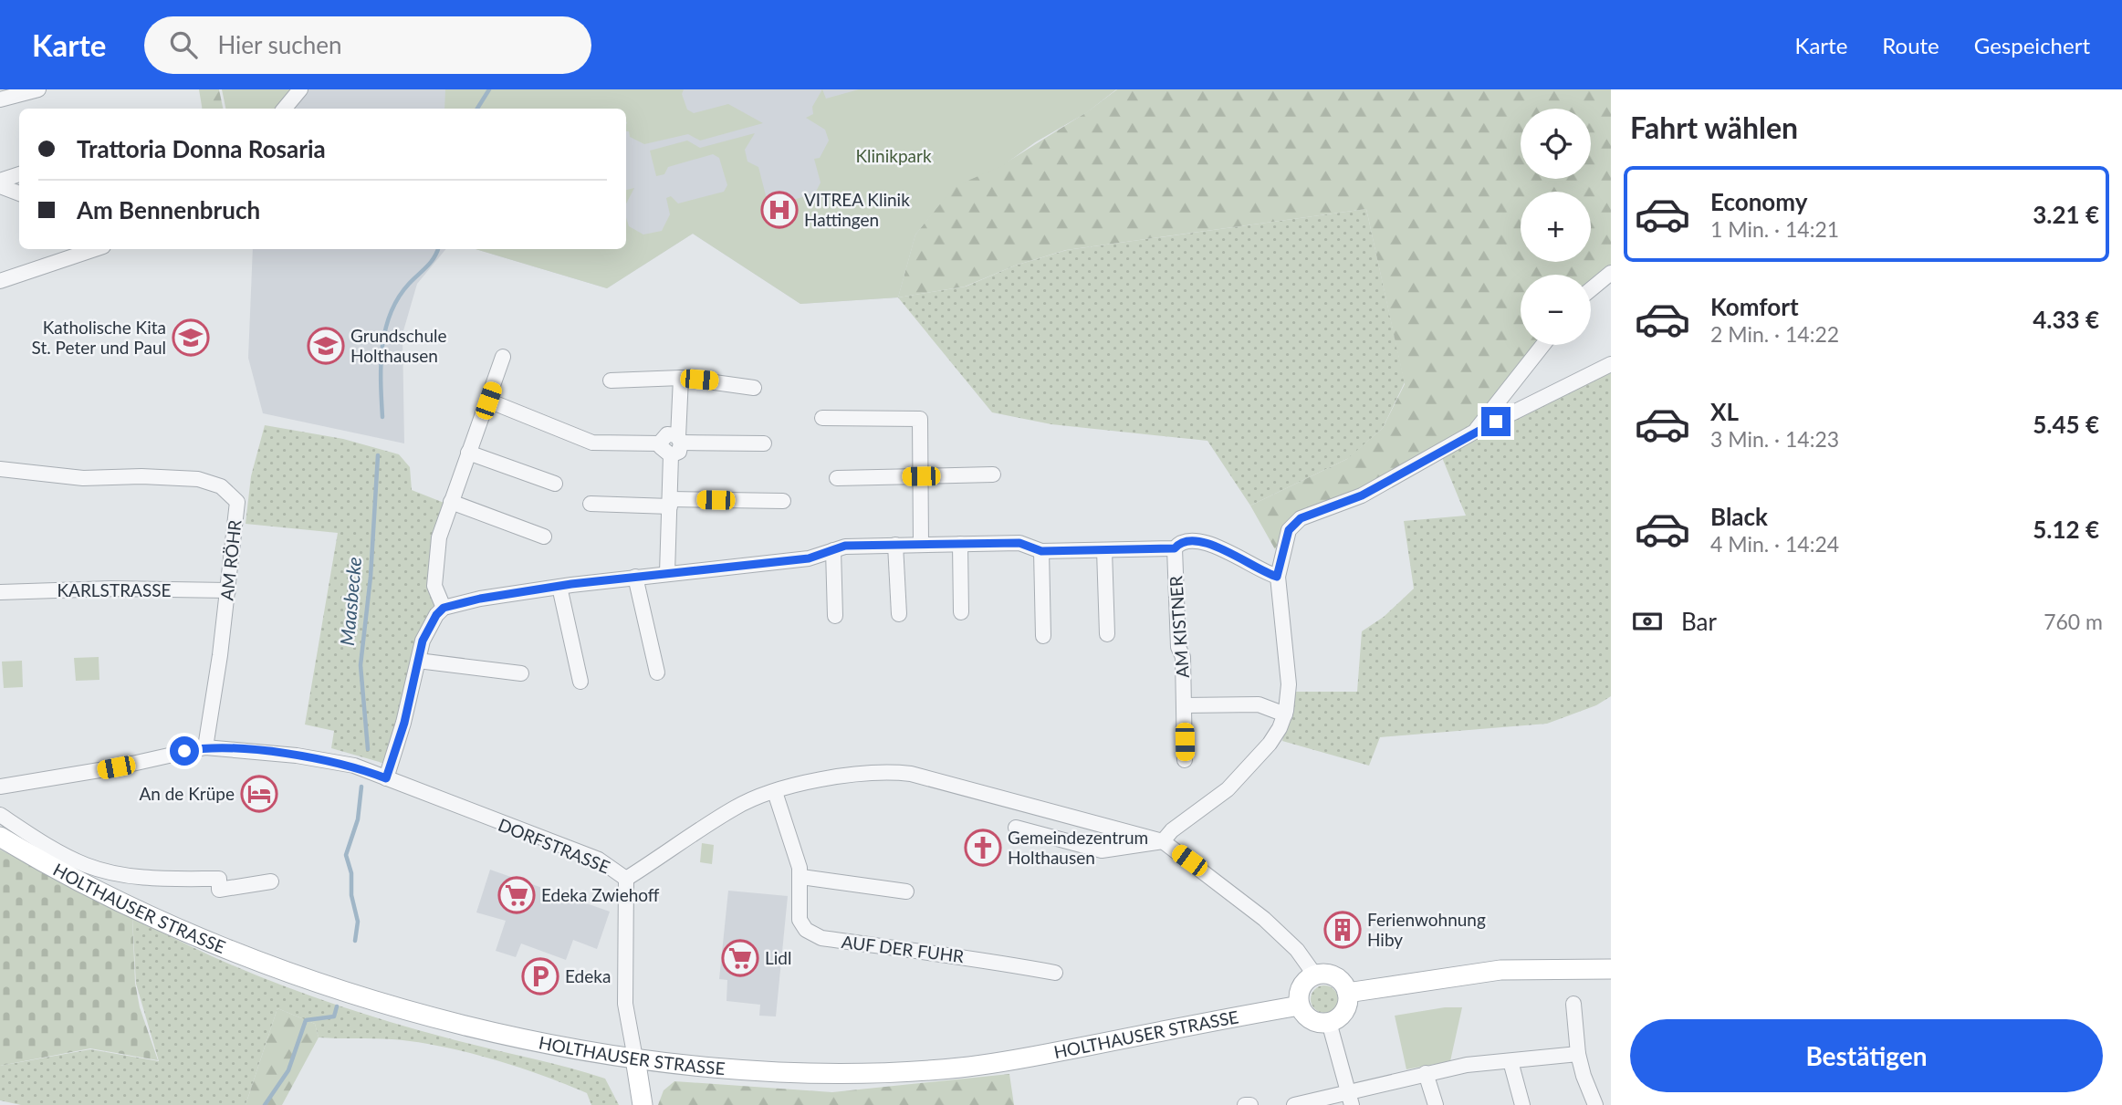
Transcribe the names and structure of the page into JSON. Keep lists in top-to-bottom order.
{
  "streets": {
    "street": [
      "AM RÖHR",
      "KARLSTRASSE",
      "AM KISTNER",
      "DORFSTRASSE",
      "HOLTHAUSER STRASSE",
      "AUF DER FUHR"
    ]
  },
  "crossings": [
    ["AM RÖHR", "KARLSTRASSE"],
    ["AM RÖHR", "DORFSTRASSE"],
    ["DORFSTRASSE", "HOLTHAUSER STRASSE"],
    ["DORFSTRASSE", "AUF DER FUHR"]
  ],
  "water": ["Maasbecke"],
  "parks": ["Klinikpark"],
  "places": {
    "hospital": ["VITREA Klinik Hattingen"],
    "school or university": ["Katholische Kita St. Peter und Paul", "Grundschule Holthausen"],
    "hotel": ["An de Krüpe"],
    "church": ["Gemeindezentrum Holthausen"],
    "supermarket": ["Edeka Zwiehoff", "Lidl"],
    "building": ["Ferienwohnung Hiby"],
    "parking": ["Edeka"]
  },
  "page": {
    "header": "Karte",
    "search": "Hier suchen",
    "nav": ["Karte", "Route", "Gespeichert"],
    "heading": "Fahrt wählen",
    "map_buttons": ["+", "−"],
    "banner": ["Trattoria Donna Rosaria", "Am Bennenbruch"],
    "list": [
      {
        "name": "Economy",
        "note": "1 Min. · 14:21",
        "value": "3.21 €"
      },
      {
        "name": "Komfort",
        "note": "2 Min. · 14:22",
        "value": "4.33 €"
      },
      {
        "name": "XL",
        "note": "3 Min. · 14:23",
        "value": "5.45 €"
      },
      {
        "name": "Black",
        "note": "4 Min. · 14:24",
        "value": "5.12 €"
      }
    ],
    "pay": ["Bar", "760 m"],
    "buttons": "Bestätigen"
  }
}
